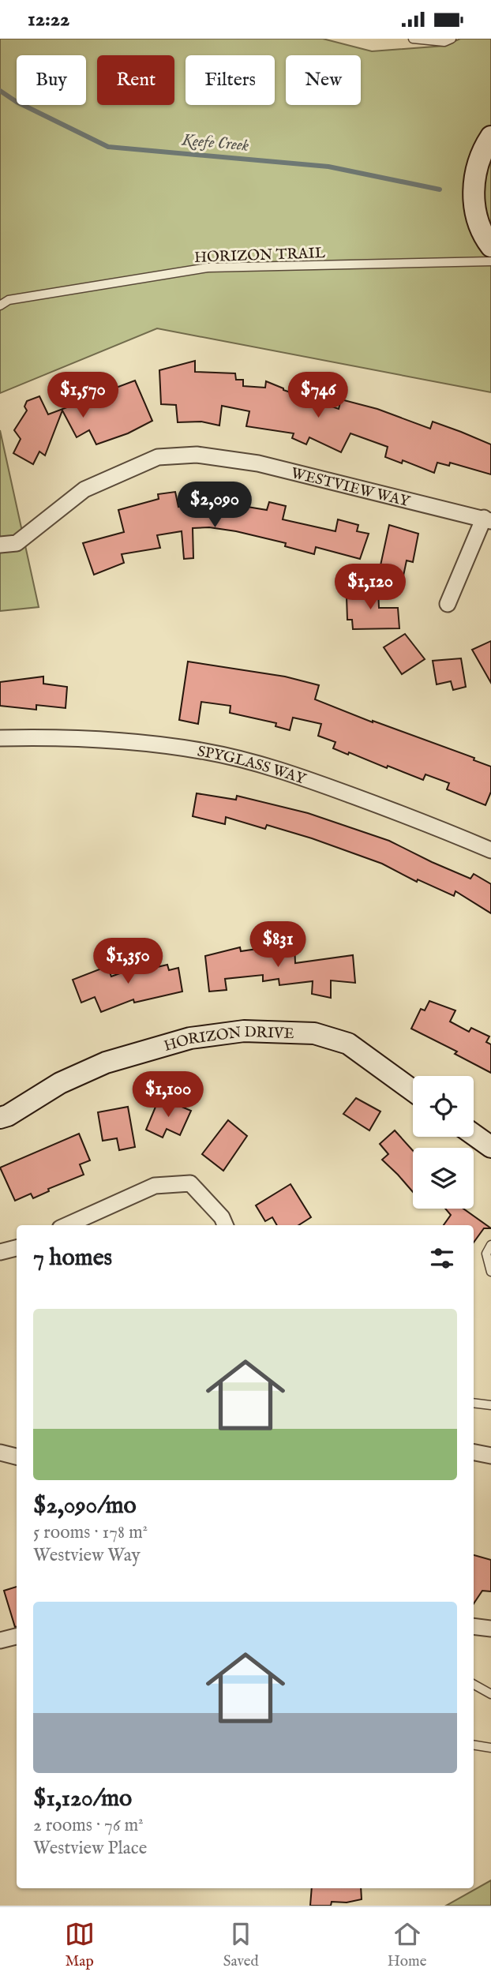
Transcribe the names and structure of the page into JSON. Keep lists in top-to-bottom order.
{
  "streets": {
    "street": ["WESTVIEW WAY", "SPYGLASS WAY", "HORIZON DRIVE"],
    "lane": ["HORIZON TRAIL"]
  },
  "water": ["Keefe Creek"],
  "page": {
    "status": "12:22",
    "chip": [
      "Buy",
      "Rent",
      "Filters",
      "New"
    ],
    "price": [
      "$1,570",
      "$746",
      "$2,090",
      "$1,120",
      "$831",
      "$1,350",
      "$1,100"
    ],
    "heading": "7 homes",
    "list": [
      {
        "name": "$2,090/mo",
        "note": "5 rooms · 178 m² · Westview Way"
      },
      {
        "name": "$1,120/mo",
        "note": "2 rooms · 76 m² · Westview Place"
      }
    ],
    "tabs": ["Map", "Saved", "Home"]
  }
}
